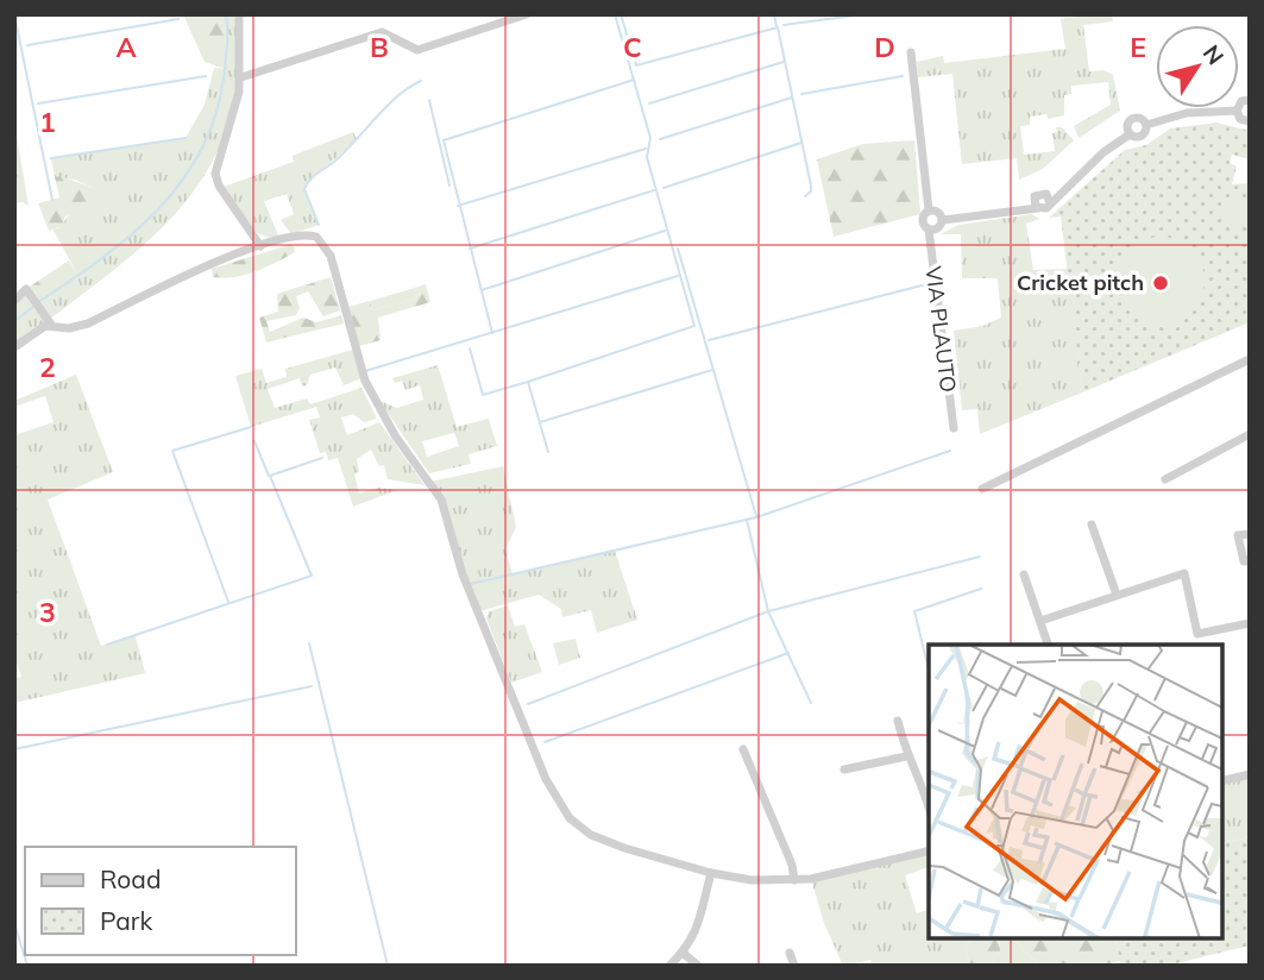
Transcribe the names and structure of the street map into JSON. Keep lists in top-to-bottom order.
{
  "streets": {
    "street": ["VIA PLAUTO"]
  },
  "places": ["Cricket pitch"],
  "legend": ["Road", "Park"],
  "north": "top right",
  "grid": {
    "columns": [
      "A",
      "B",
      "C",
      "D",
      "E"
    ],
    "rows": ["1", "2", "3"]
  }
}
